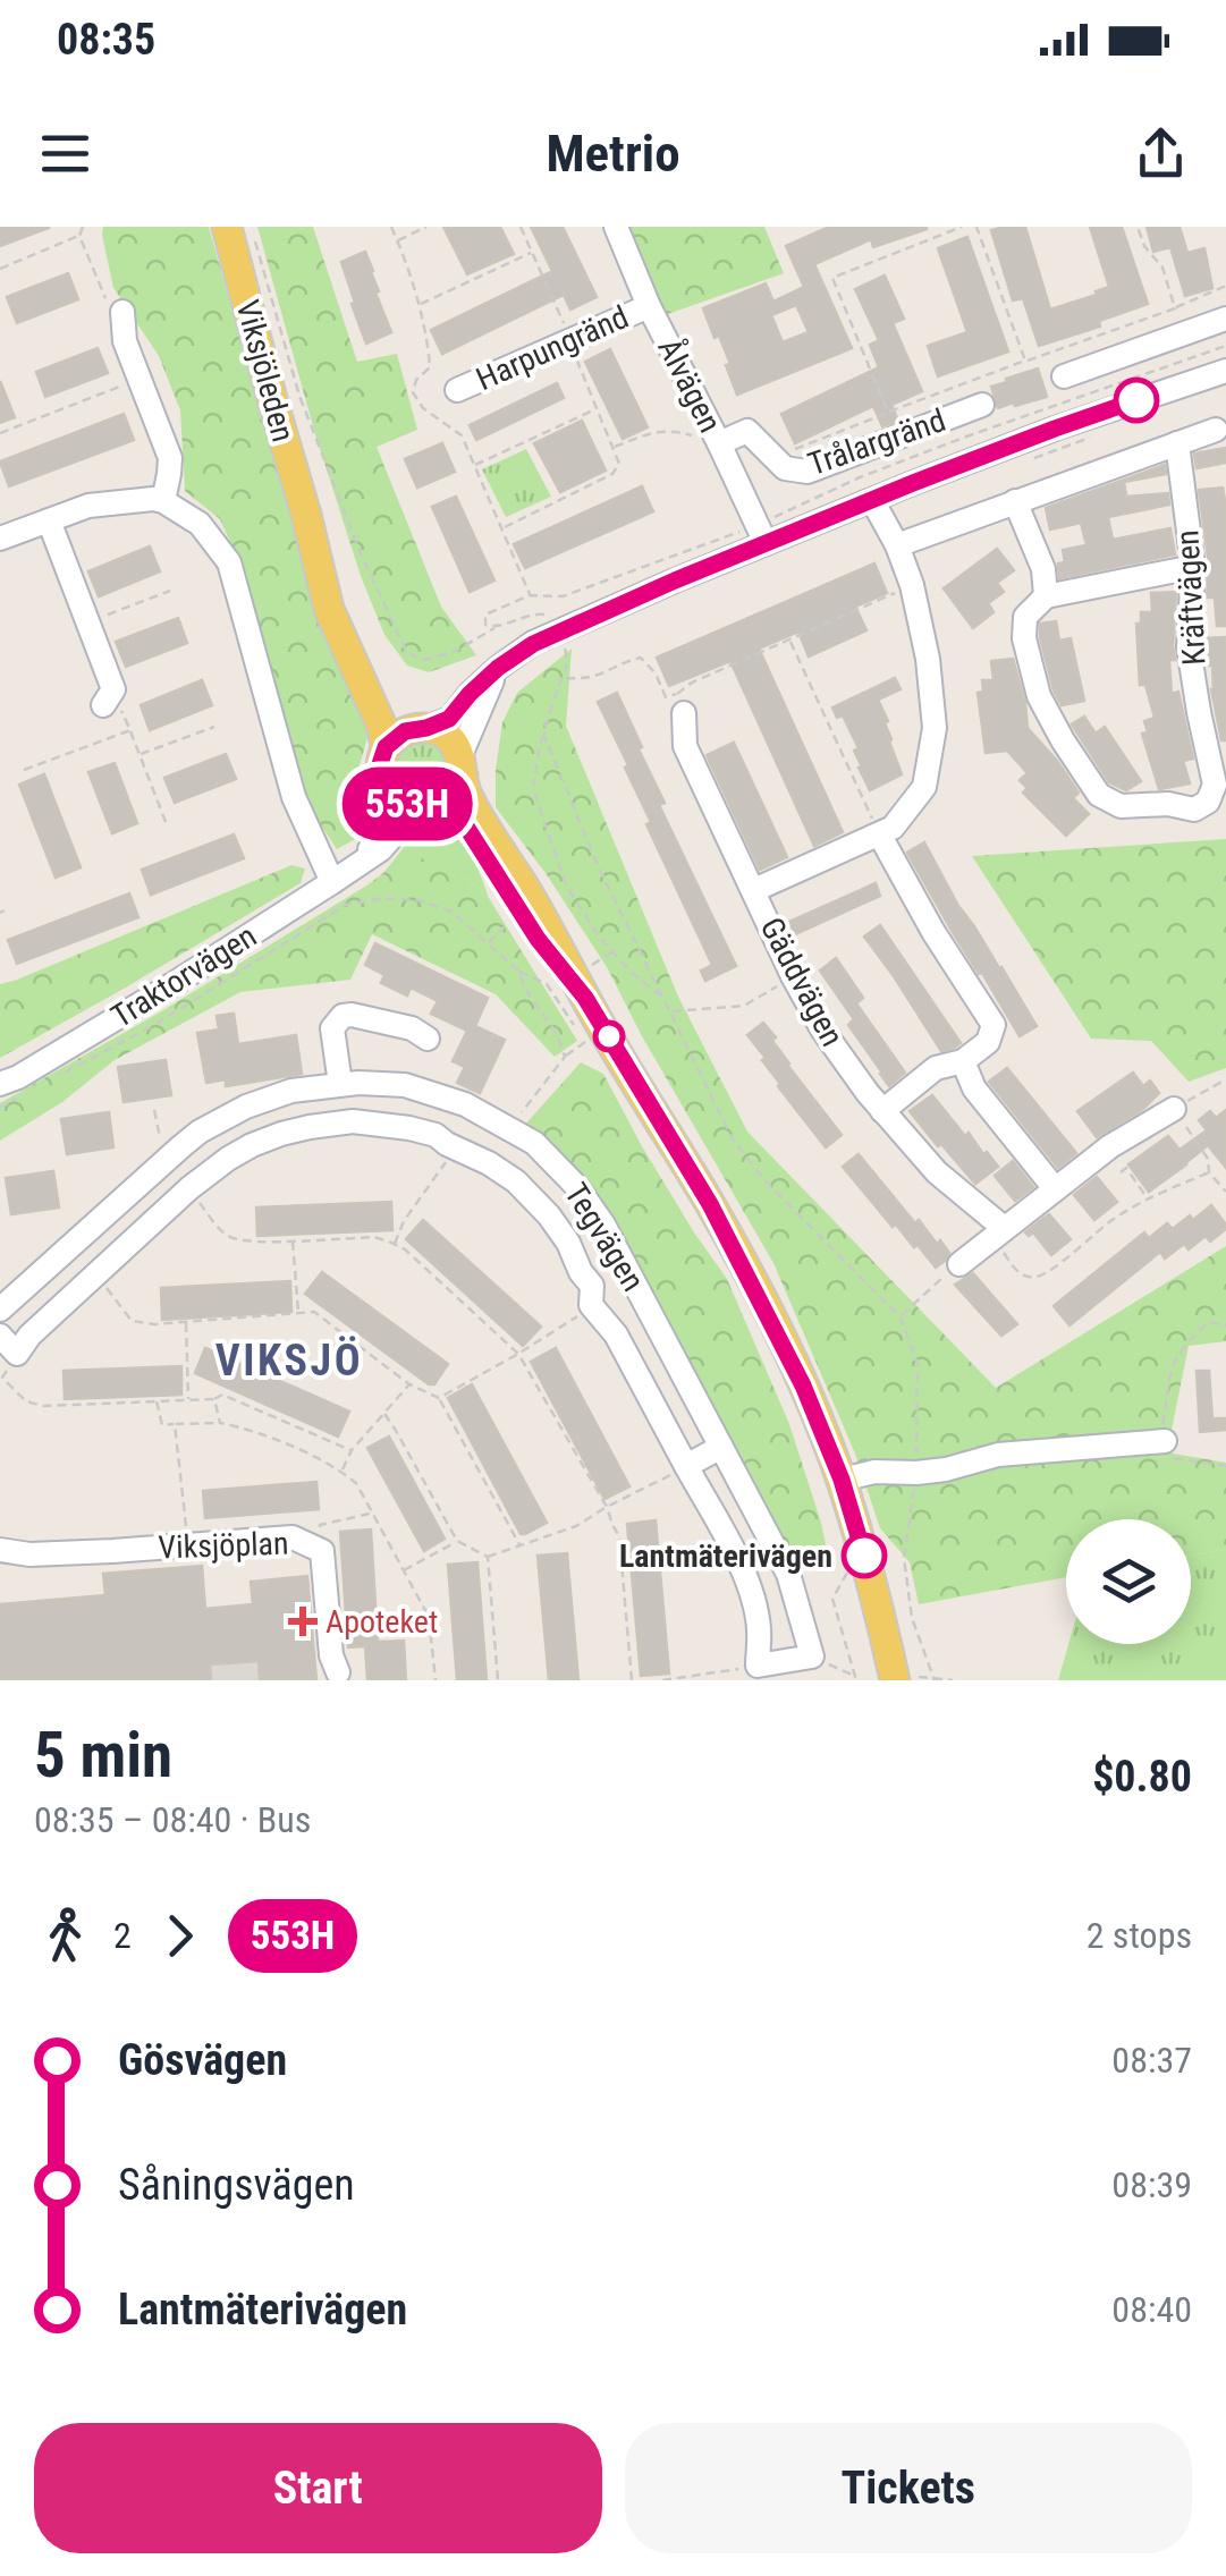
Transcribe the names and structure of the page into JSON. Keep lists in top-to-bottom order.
{
  "streets": {
    "main road": ["Viksjöleden"],
    "street": [
      "Harpungränd",
      "Ålvägen",
      "Trålargränd",
      "Kräftvägen",
      "Traktorvägen",
      "Gäddvägen",
      "Tegvägen",
      "Viksjöplan"
    ]
  },
  "crossings": [
    ["Harpungränd", "Ålvägen"],
    ["Viksjöleden", "Traktorvägen"],
    ["Ålvägen", "Trålargränd"]
  ],
  "districts": ["VIKSJÖ"],
  "places": {
    "other": ["Lantmäterivägen"],
    "health": ["Apoteket"]
  },
  "lines": ["bus line 553H"],
  "page": {
    "status": "08:35",
    "header": "Metrio",
    "on_map": "553H",
    "heading": ["5 min", "08:35 – 08:40 · Bus", "$0.80"],
    "legs": ["2", "553H", "2 stops"],
    "list": [
      {
        "name": "Gösvägen",
        "value": "08:37"
      },
      {
        "name": "Såningsvägen",
        "value": "08:39"
      },
      {
        "name": "Lantmäterivägen",
        "value": "08:40"
      }
    ],
    "buttons": ["Start", "Tickets"]
  }
}
